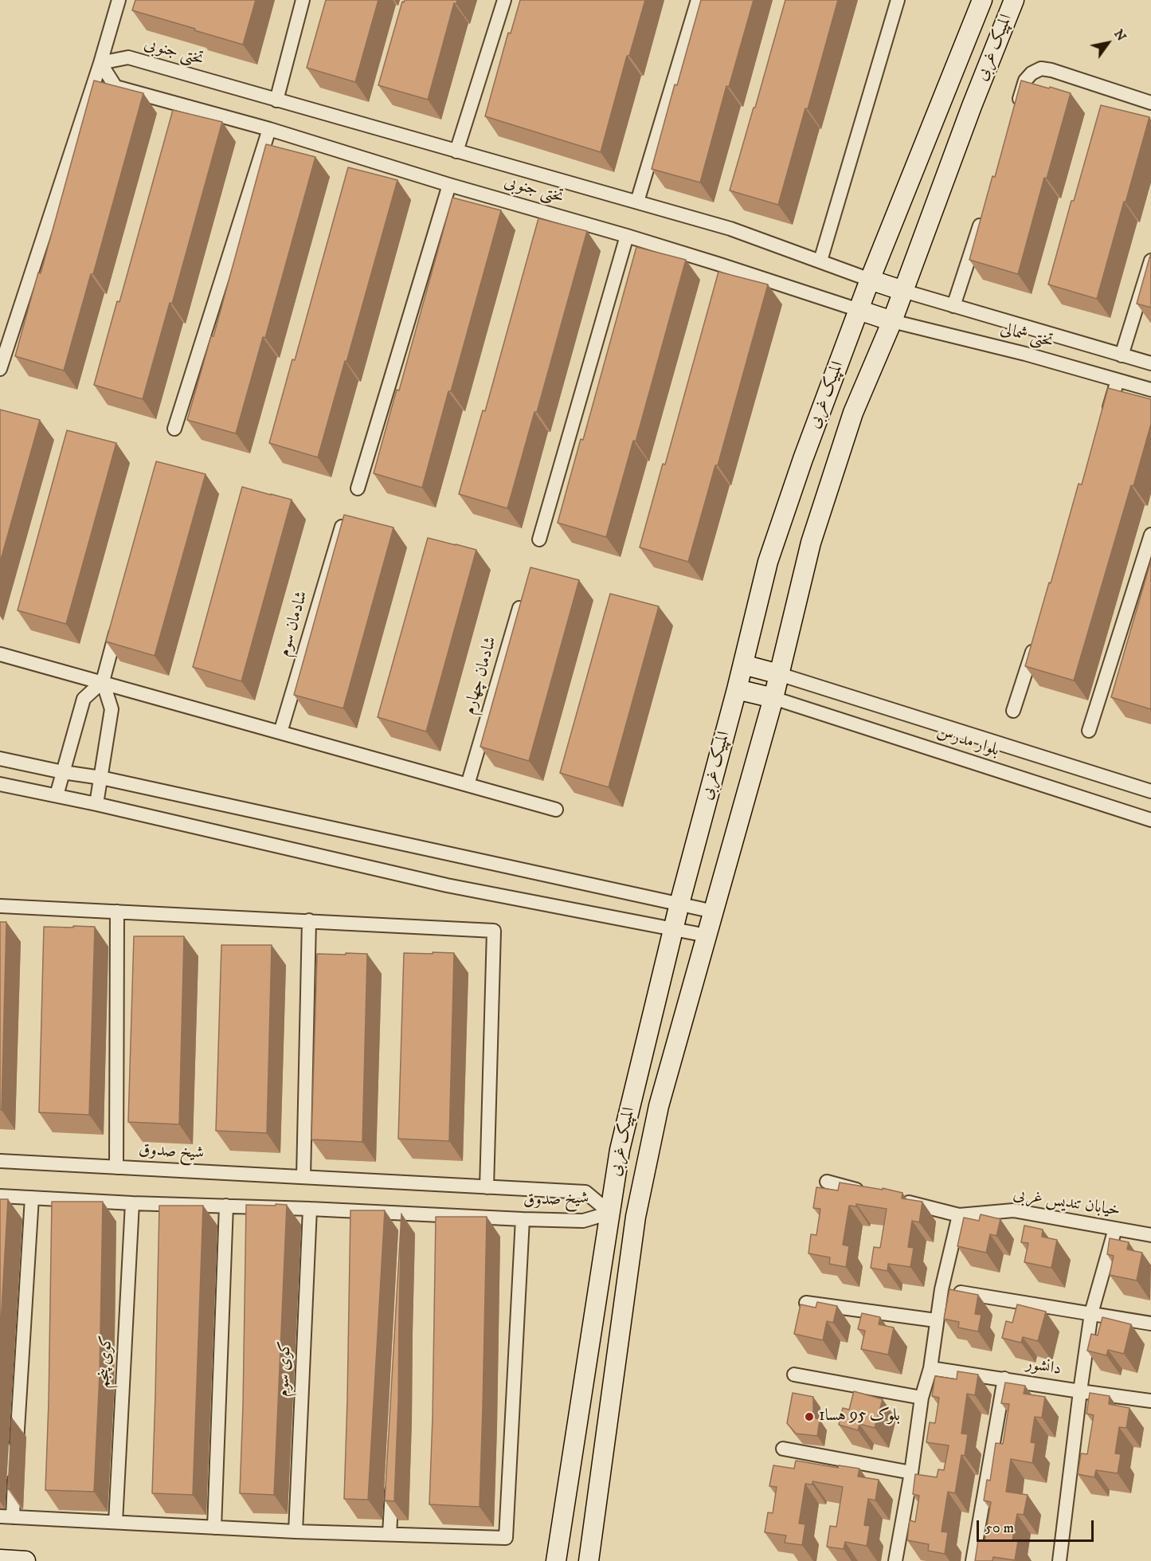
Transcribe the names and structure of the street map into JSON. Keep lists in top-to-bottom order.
{
  "streets": {
    "street": [
      "المپیک غربی",
      "تختی جنوبی",
      "تختی شمالی",
      "شادمان سوم",
      "شادمان چهارم",
      "بلوار مدرس",
      "شیخ صدوق",
      "خیابان تندیس غربی",
      "کوی پنجم",
      "دانشور",
      "کوی سوم"
    ]
  },
  "crossings": [
    ["المپیک غربی", "تختی جنوبی"],
    ["المپیک غربی", "تختی شمالی"],
    ["المپیک غربی", "بلوار مدرس"],
    ["المپیک غربی", "شیخ صدوق"],
    ["شیخ صدوق", "کوی پنجم"],
    ["شیخ صدوق", "کوی سوم"]
  ],
  "places": ["بلوک 95 هسا1"],
  "scale_bar": "50 m",
  "north": "top right"
}
